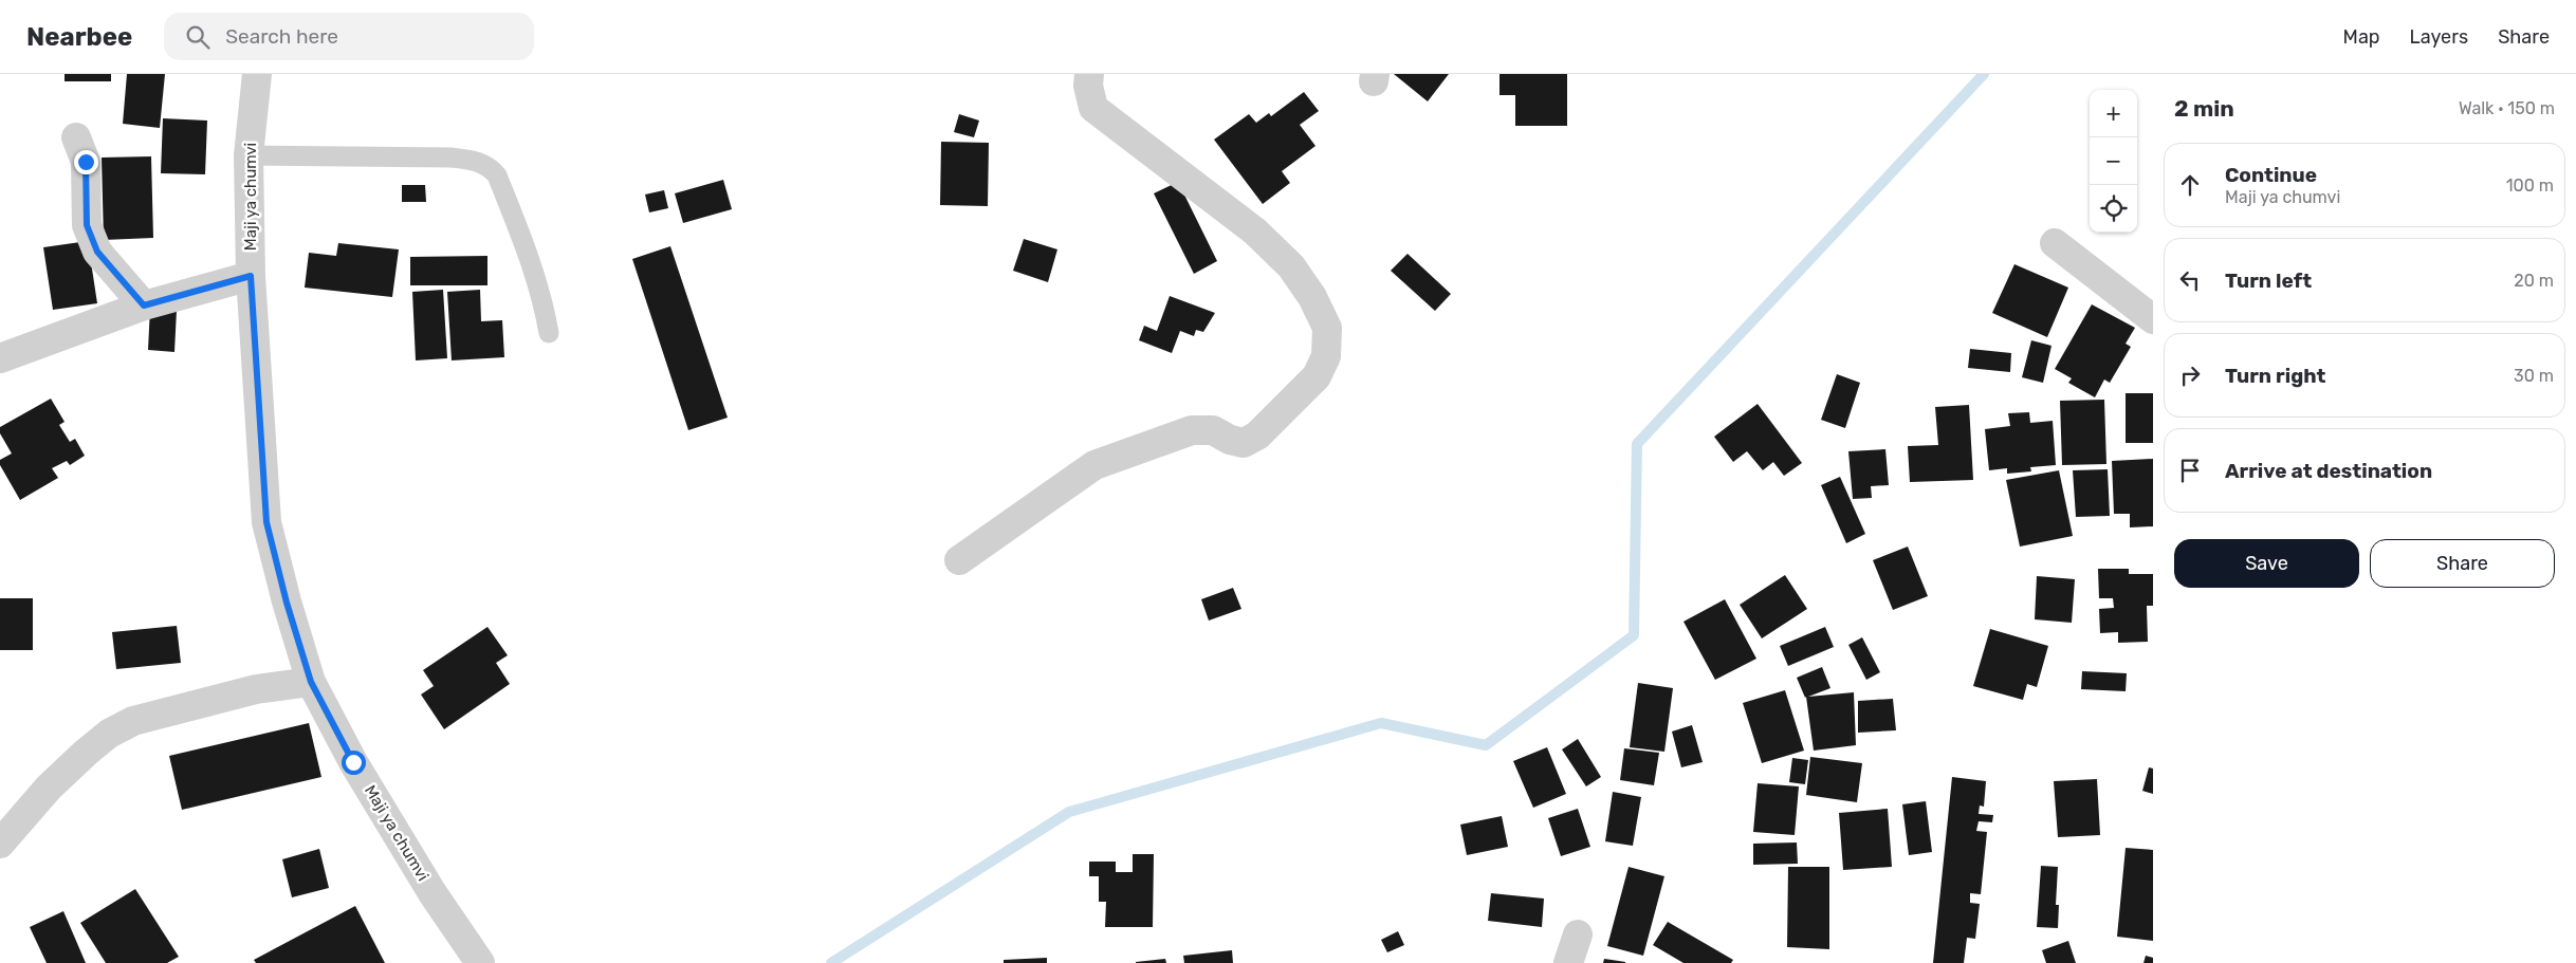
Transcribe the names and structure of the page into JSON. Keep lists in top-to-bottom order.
{
  "streets": {
    "street": ["Maji ya chumvi"]
  },
  "page": {
    "header": "Nearbee",
    "search": "Search here",
    "nav": ["Map", "Layers", "Share"],
    "heading": ["2 min", "Walk · 150 m"],
    "map_buttons": ["+", "−"],
    "list": [
      ["Continue", "Maji ya chumvi", "100 m"],
      ["Turn left", "20 m"],
      ["Turn right", "30 m"],
      "Arrive at destination"
    ],
    "buttons": ["Save", "Share"]
  }
}
